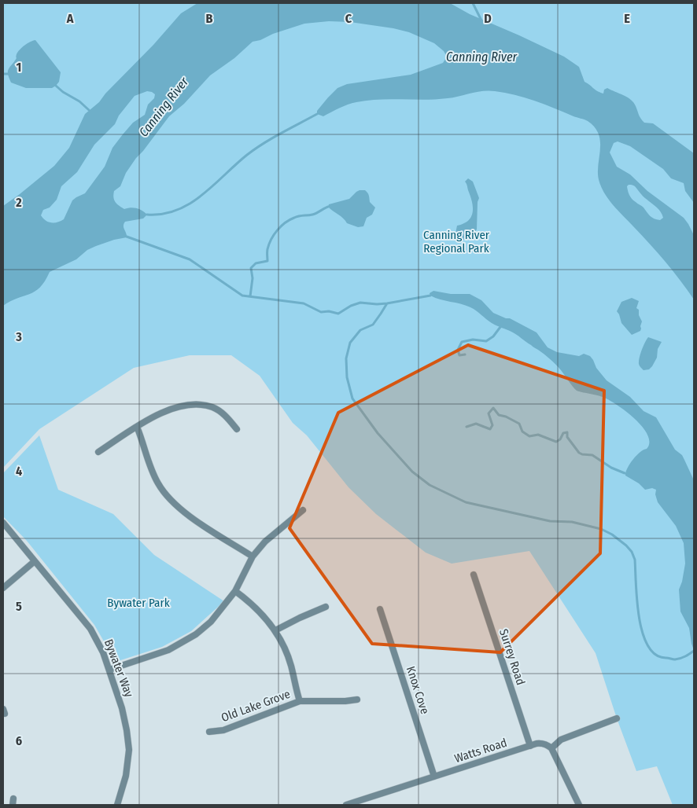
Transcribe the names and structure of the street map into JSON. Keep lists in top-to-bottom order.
{
  "streets": {
    "street": [
      "Surrey Road",
      "Bywater Way",
      "Knox Cove",
      "Old Lake Grove",
      "Watts Road"
    ]
  },
  "crossings": [
    ["Surrey Road", "Watts Road"],
    ["Knox Cove", "Watts Road"]
  ],
  "water": ["Canning River"],
  "parks": ["Canning River Regional Park", "Bywater Park"],
  "grid": {
    "columns": [
      "A",
      "B",
      "C",
      "D",
      "E"
    ],
    "rows": [
      "1",
      "2",
      "3",
      "4",
      "5",
      "6"
    ]
  }
}
